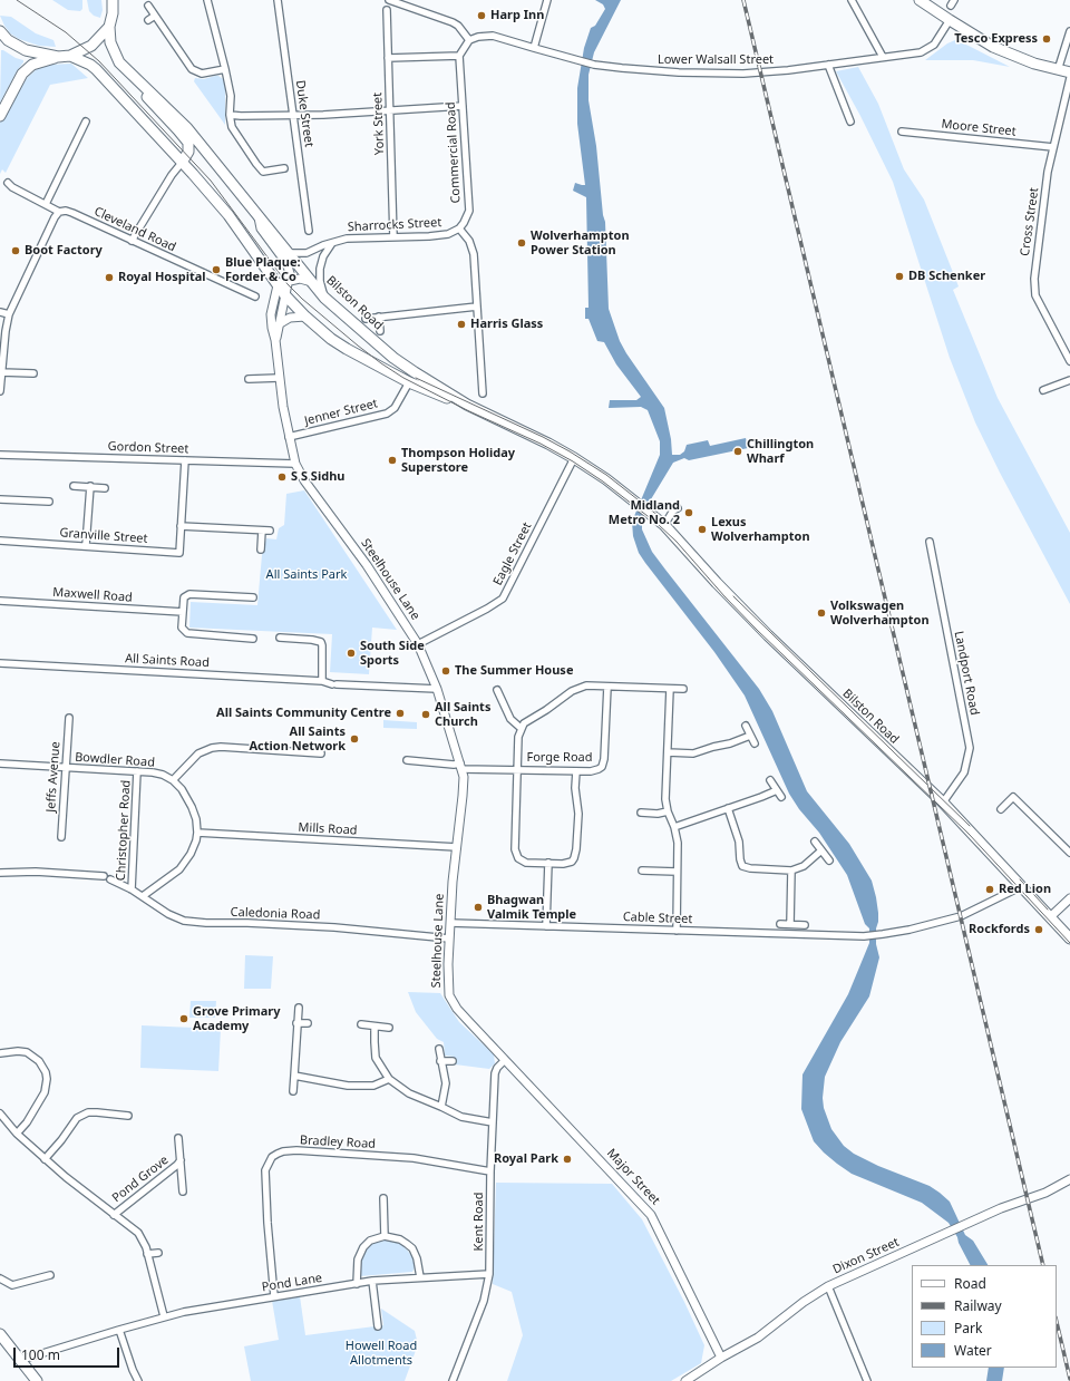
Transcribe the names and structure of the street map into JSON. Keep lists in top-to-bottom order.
{
  "streets": {
    "highway": ["Bilston Road"],
    "street": [
      "Lower Walsall Street",
      "Duke Street",
      "York Street",
      "Moore Street",
      "Commercial Road",
      "Cross Street",
      "Sharrocks Street",
      "Cleveland Road",
      "Jenner Street",
      "Gordon Street",
      "Granville Street",
      "Eagle Street",
      "Steelhouse Lane",
      "Maxwell Road",
      "All Saints Road",
      "Landport Road",
      "Forge Road",
      "Bowdler Road",
      "Jeffs Avenue",
      "Mills Road",
      "Christopher Road",
      "Caledonia Road",
      "Cable Street",
      "Bradley Road",
      "Major Street",
      "Pond Grove",
      "Kent Road",
      "Dixon Street",
      "Pond Lane"
    ]
  },
  "crossings": [
    ["York Street", "Sharrocks Street"],
    ["Moore Street", "Cross Street"],
    ["Commercial Road", "Sharrocks Street"],
    ["Sharrocks Street", "Bilston Road"],
    ["Bilston Road", "Eagle Street"],
    ["Bilston Road", "Steelhouse Lane"],
    ["Bilston Road", "Landport Road"],
    ["Bilston Road", "Cable Street"],
    ["Jenner Street", "Steelhouse Lane"],
    ["Gordon Street", "Granville Street"],
    ["Gordon Street", "Steelhouse Lane"],
    ["Eagle Street", "Steelhouse Lane"],
    ["Steelhouse Lane", "All Saints Road"],
    ["Steelhouse Lane", "Forge Road"],
    ["Steelhouse Lane", "Mills Road"],
    ["Steelhouse Lane", "Caledonia Road"],
    ["Steelhouse Lane", "Cable Street"],
    ["Steelhouse Lane", "Major Street"],
    ["Steelhouse Lane", "Kent Road"],
    ["Bowdler Road", "Jeffs Avenue"],
    ["Bowdler Road", "Christopher Road"],
    ["Christopher Road", "Caledonia Road"],
    ["Bradley Road", "Kent Road"],
    ["Bradley Road", "Pond Lane"],
    ["Major Street", "Kent Road"],
    ["Major Street", "Dixon Street"],
    ["Kent Road", "Pond Lane"]
  ],
  "parks": ["All Saints Park", "Howell Road Allotments"],
  "places": [
    "Harp Inn",
    "Tesco Express",
    "Wolverhampton Power Station",
    "Boot Factory",
    "Blue Plaque: Forder & Co",
    "DB Schenker",
    "Royal Hospital",
    "Harris Glass",
    "Chillington Wharf",
    "Thompson Holiday Superstore",
    "S S Sidhu",
    "Midland Metro No. 2",
    "Lexus Wolverhampton",
    "Volkswagen Wolverhampton",
    "South Side Sports",
    "The Summer House",
    "All Saints Community Centre",
    "All Saints Church",
    "All Saints Action Network",
    "Red Lion",
    "Bhagwan Valmik Temple",
    "Rockfords",
    "Grove Primary Academy",
    "Royal Park"
  ],
  "legend": [
    "Road",
    "Railway",
    "Park",
    "Water"
  ],
  "scale_bar": "100 m"
}
